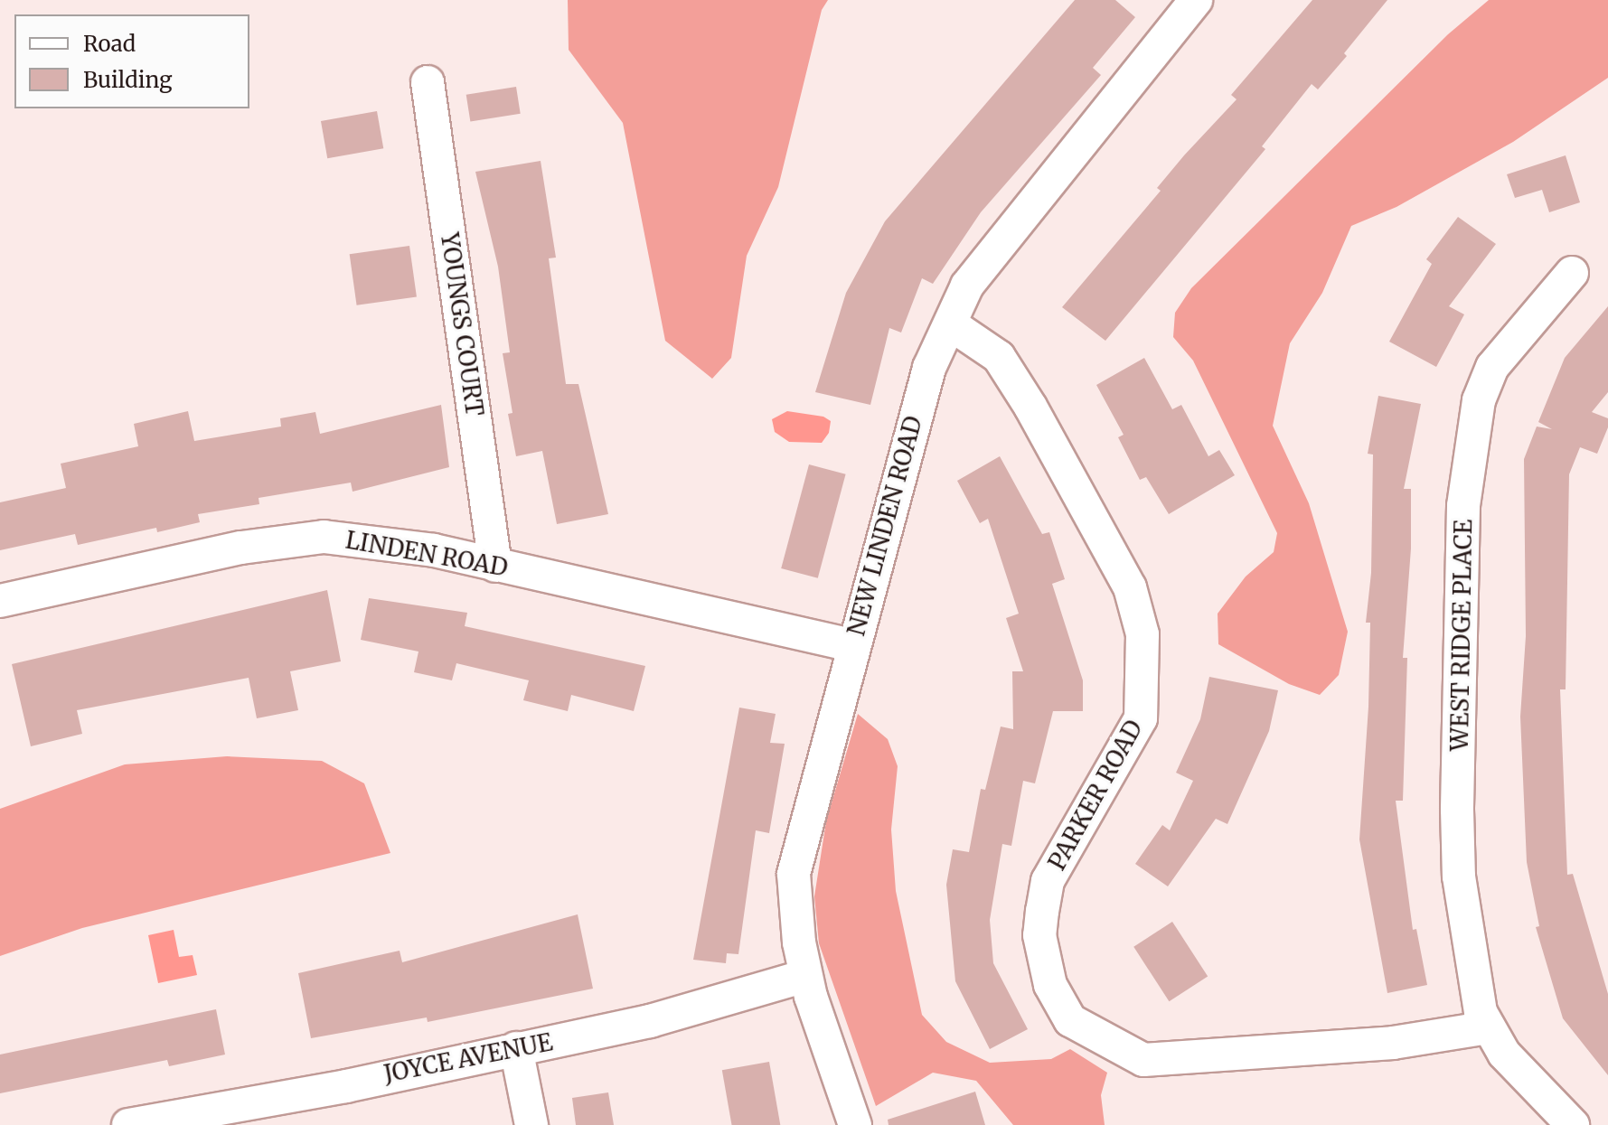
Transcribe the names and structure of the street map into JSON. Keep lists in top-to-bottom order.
{
  "streets": {
    "street": [
      "YOUNGS COURT",
      "NEW LINDEN ROAD",
      "LINDEN ROAD",
      "WEST RIDGE PLACE",
      "PARKER ROAD",
      "JOYCE AVENUE"
    ]
  },
  "crossings": [
    ["YOUNGS COURT", "LINDEN ROAD"],
    ["NEW LINDEN ROAD", "LINDEN ROAD"],
    ["NEW LINDEN ROAD", "PARKER ROAD"],
    ["NEW LINDEN ROAD", "JOYCE AVENUE"],
    ["WEST RIDGE PLACE", "PARKER ROAD"]
  ],
  "legend": ["Road", "Building"]
}
